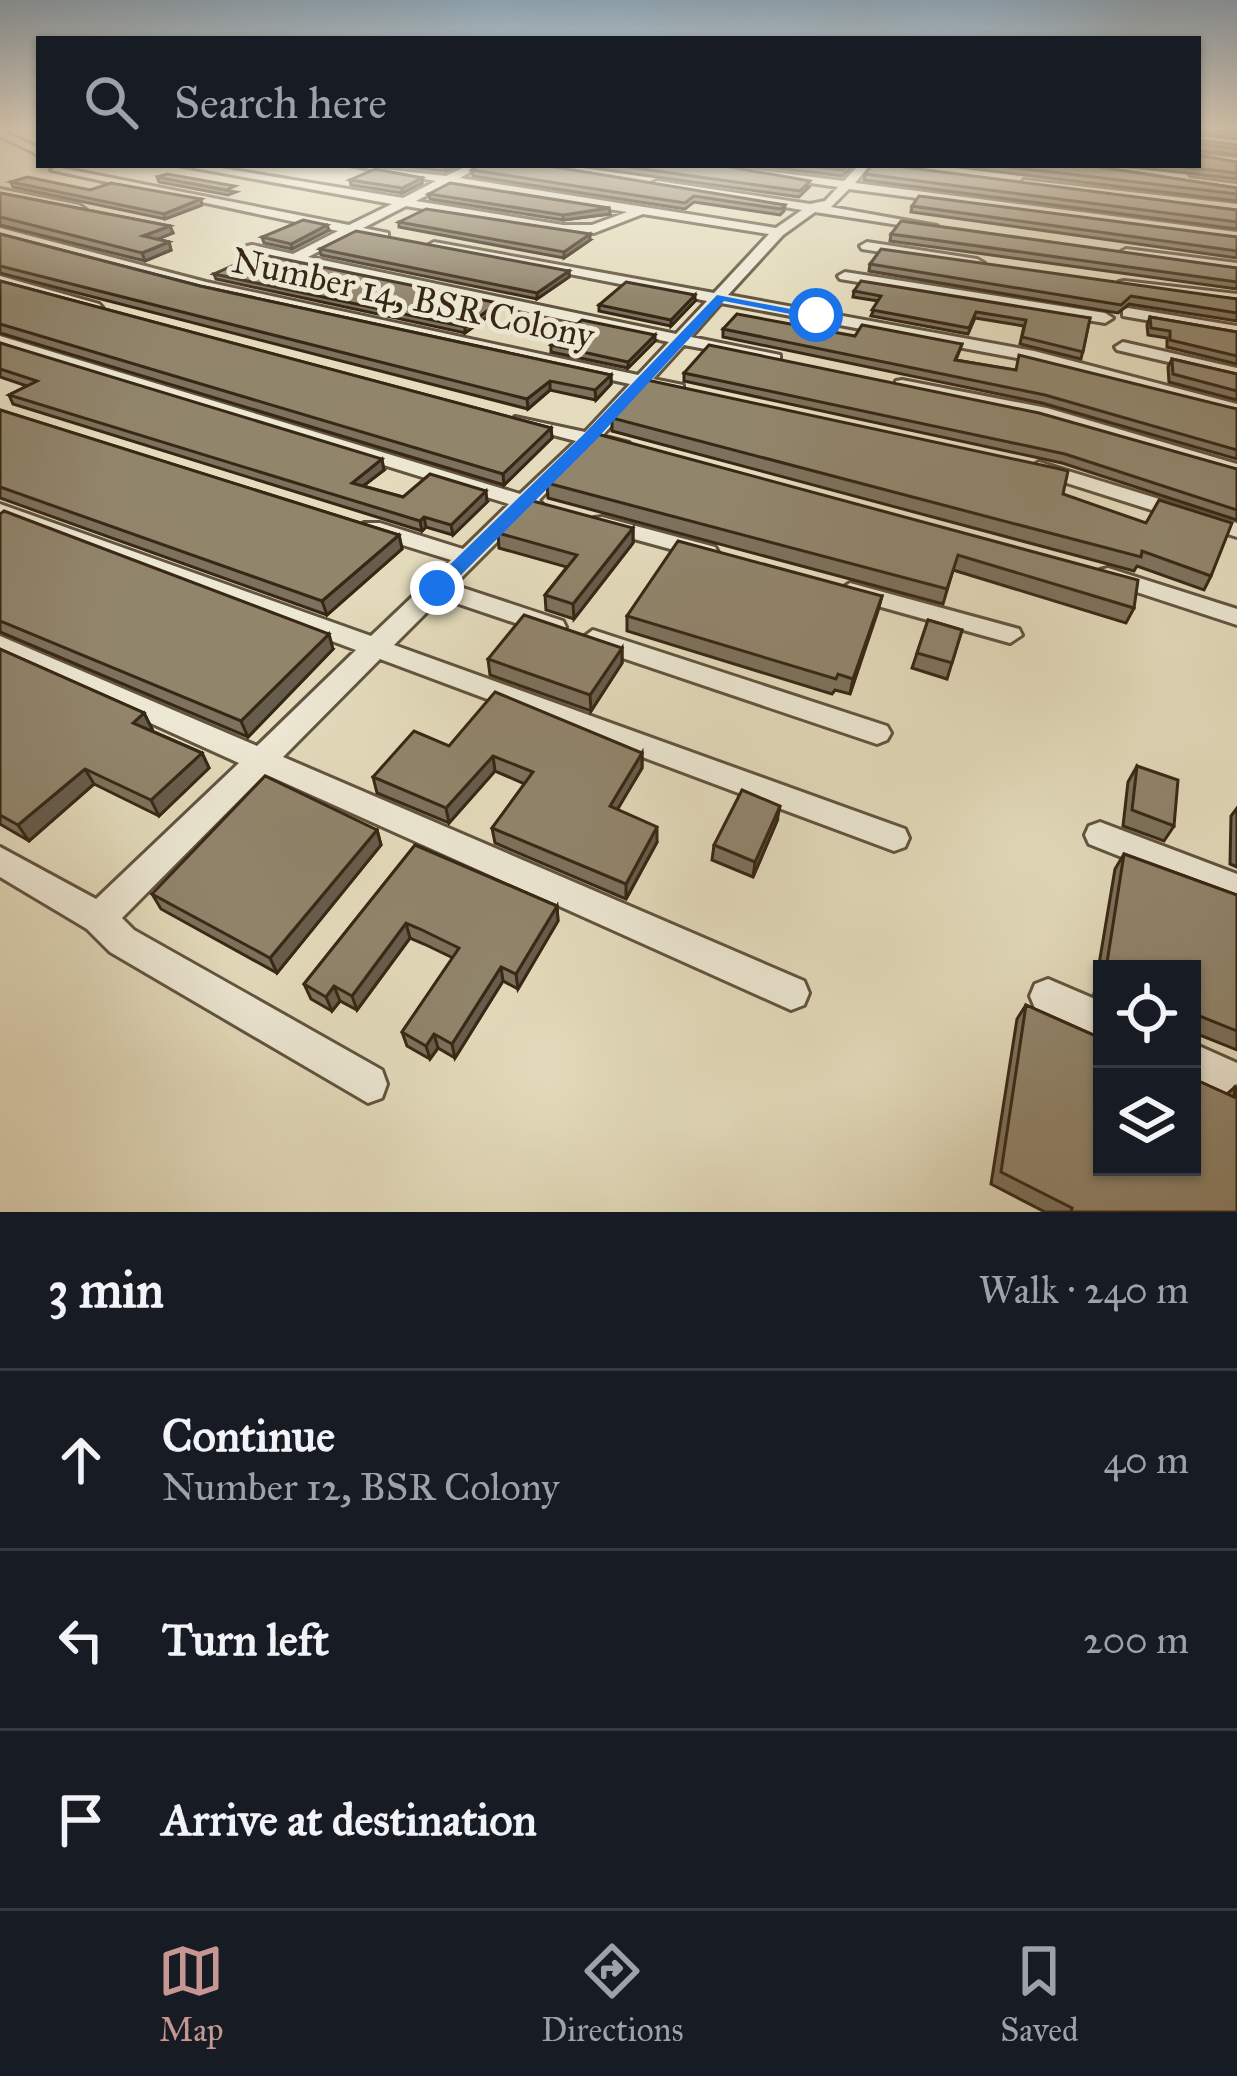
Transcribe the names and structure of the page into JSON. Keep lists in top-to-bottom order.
{
  "streets": {
    "street": ["Number 14, BSR Colony"]
  },
  "page": {
    "search": "Search here",
    "heading": ["3 min", "Walk · 240 m"],
    "list": [
      ["Continue", "Number 12, BSR Colony", "40 m"],
      ["Turn left", "200 m"],
      "Arrive at destination"
    ],
    "nav": ["Map", "Directions", "Saved"]
  }
}
